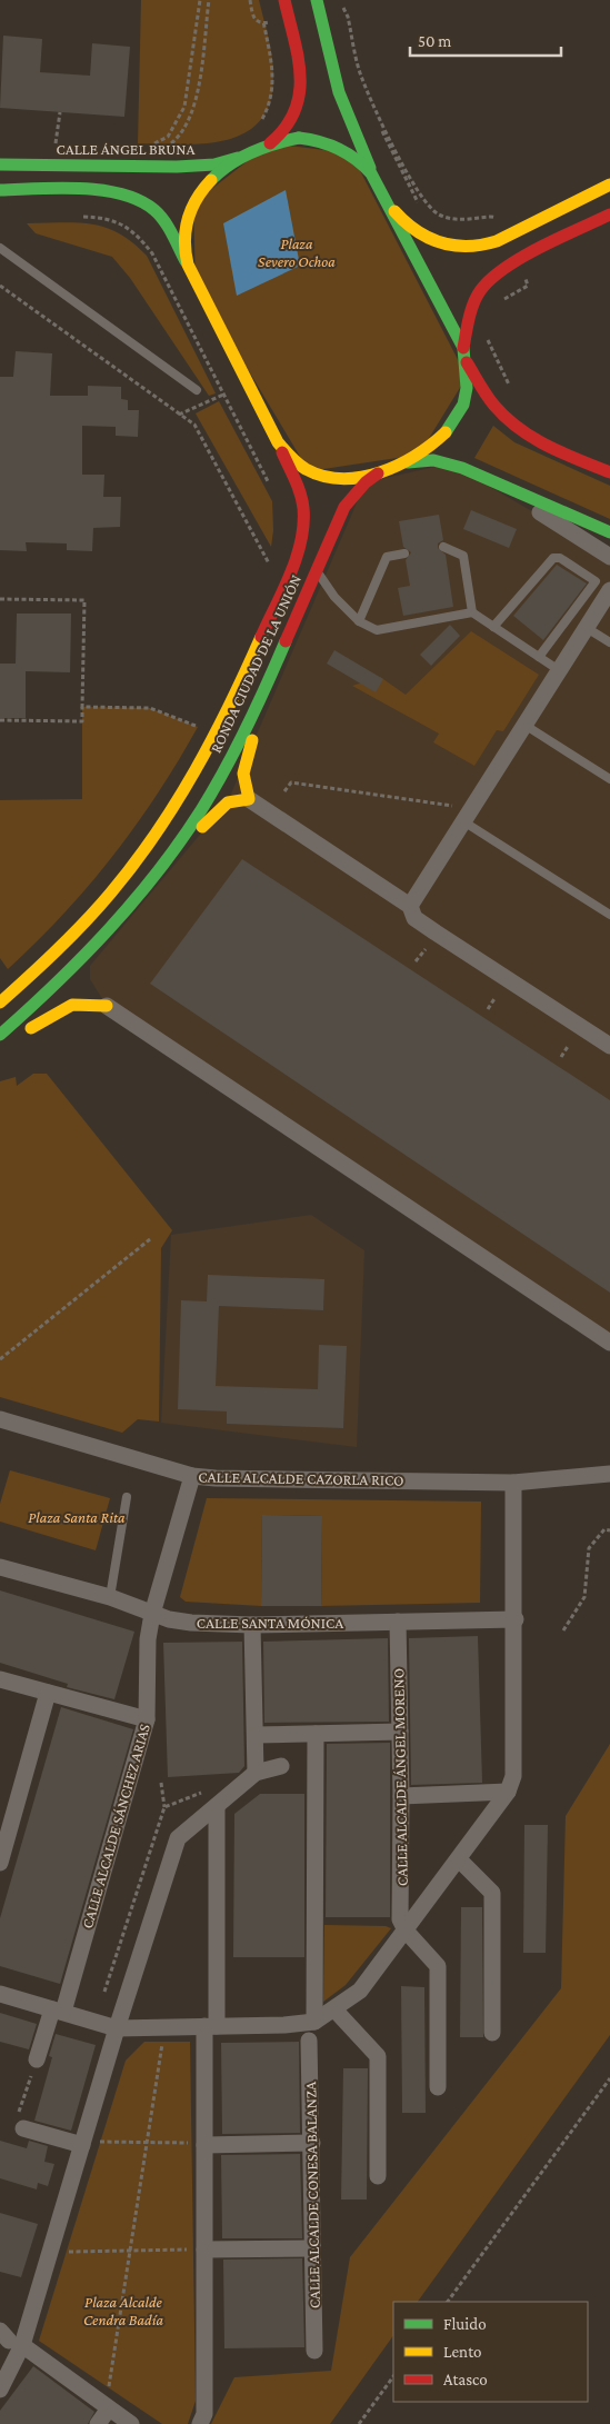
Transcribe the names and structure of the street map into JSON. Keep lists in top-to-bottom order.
{
  "streets": {
    "main road": ["CALLE ÁNGEL BRUNA", "RONDA CIUDAD DE LA UNIÓN"],
    "street": [
      "CALLE ALCALDE CAZORLA RICO",
      "CALLE SANTA MÓNICA",
      "CALLE ALCALDE ÁNGEL MORENO",
      "CALLE ALCALDE SÁNCHEZ ARIAS",
      "CALLE ALCALDE CONESA BALANZA"
    ]
  },
  "crossings": [
    ["CALLE ALCALDE CAZORLA RICO", "CALLE ALCALDE SÁNCHEZ ARIAS"],
    ["CALLE SANTA MÓNICA", "CALLE ALCALDE ÁNGEL MORENO"],
    ["CALLE SANTA MÓNICA", "CALLE ALCALDE SÁNCHEZ ARIAS"]
  ],
  "parks": ["Plaza Severo Ochoa", "Plaza Santa Rita", "Plaza Alcalde Cendra Badía"],
  "legend": ["Fluido", "Lento", "Atasco"],
  "scale_bar": "50 m"
}
